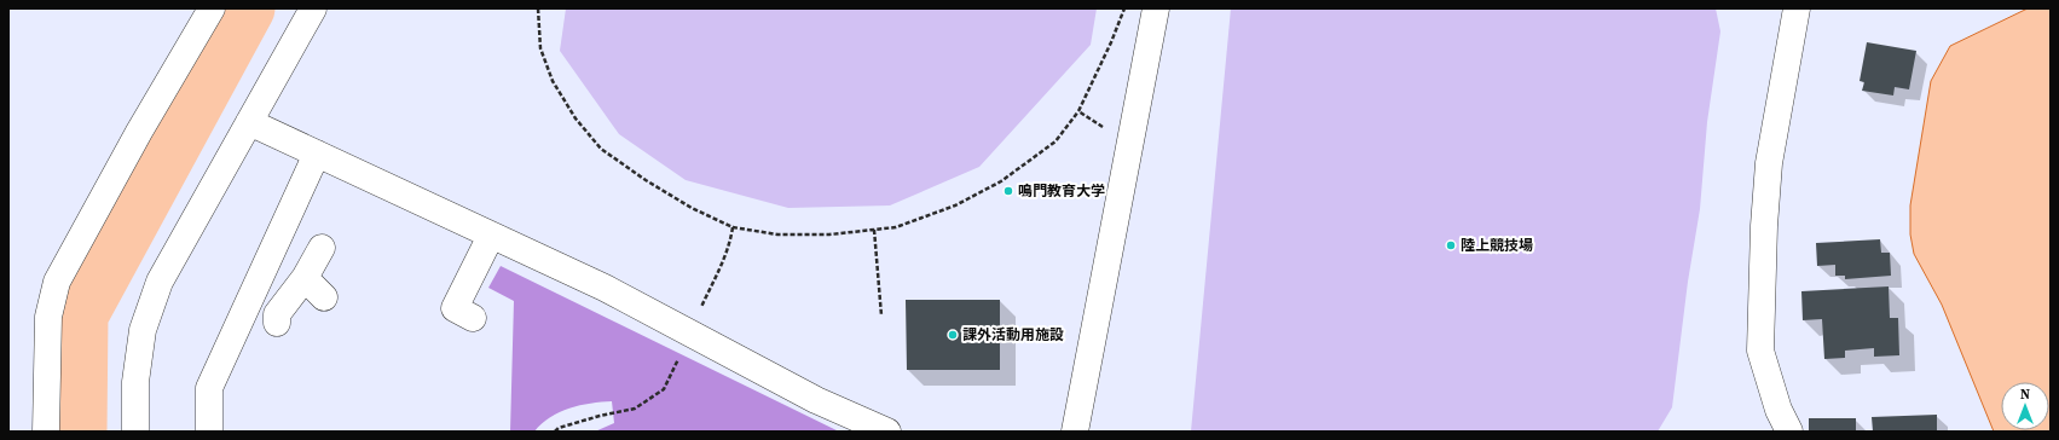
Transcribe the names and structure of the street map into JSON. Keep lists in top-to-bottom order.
{
  "places": ["鳴門教育大学", "陸上競技場", "課外活動用施設"],
  "north": "top"
}
